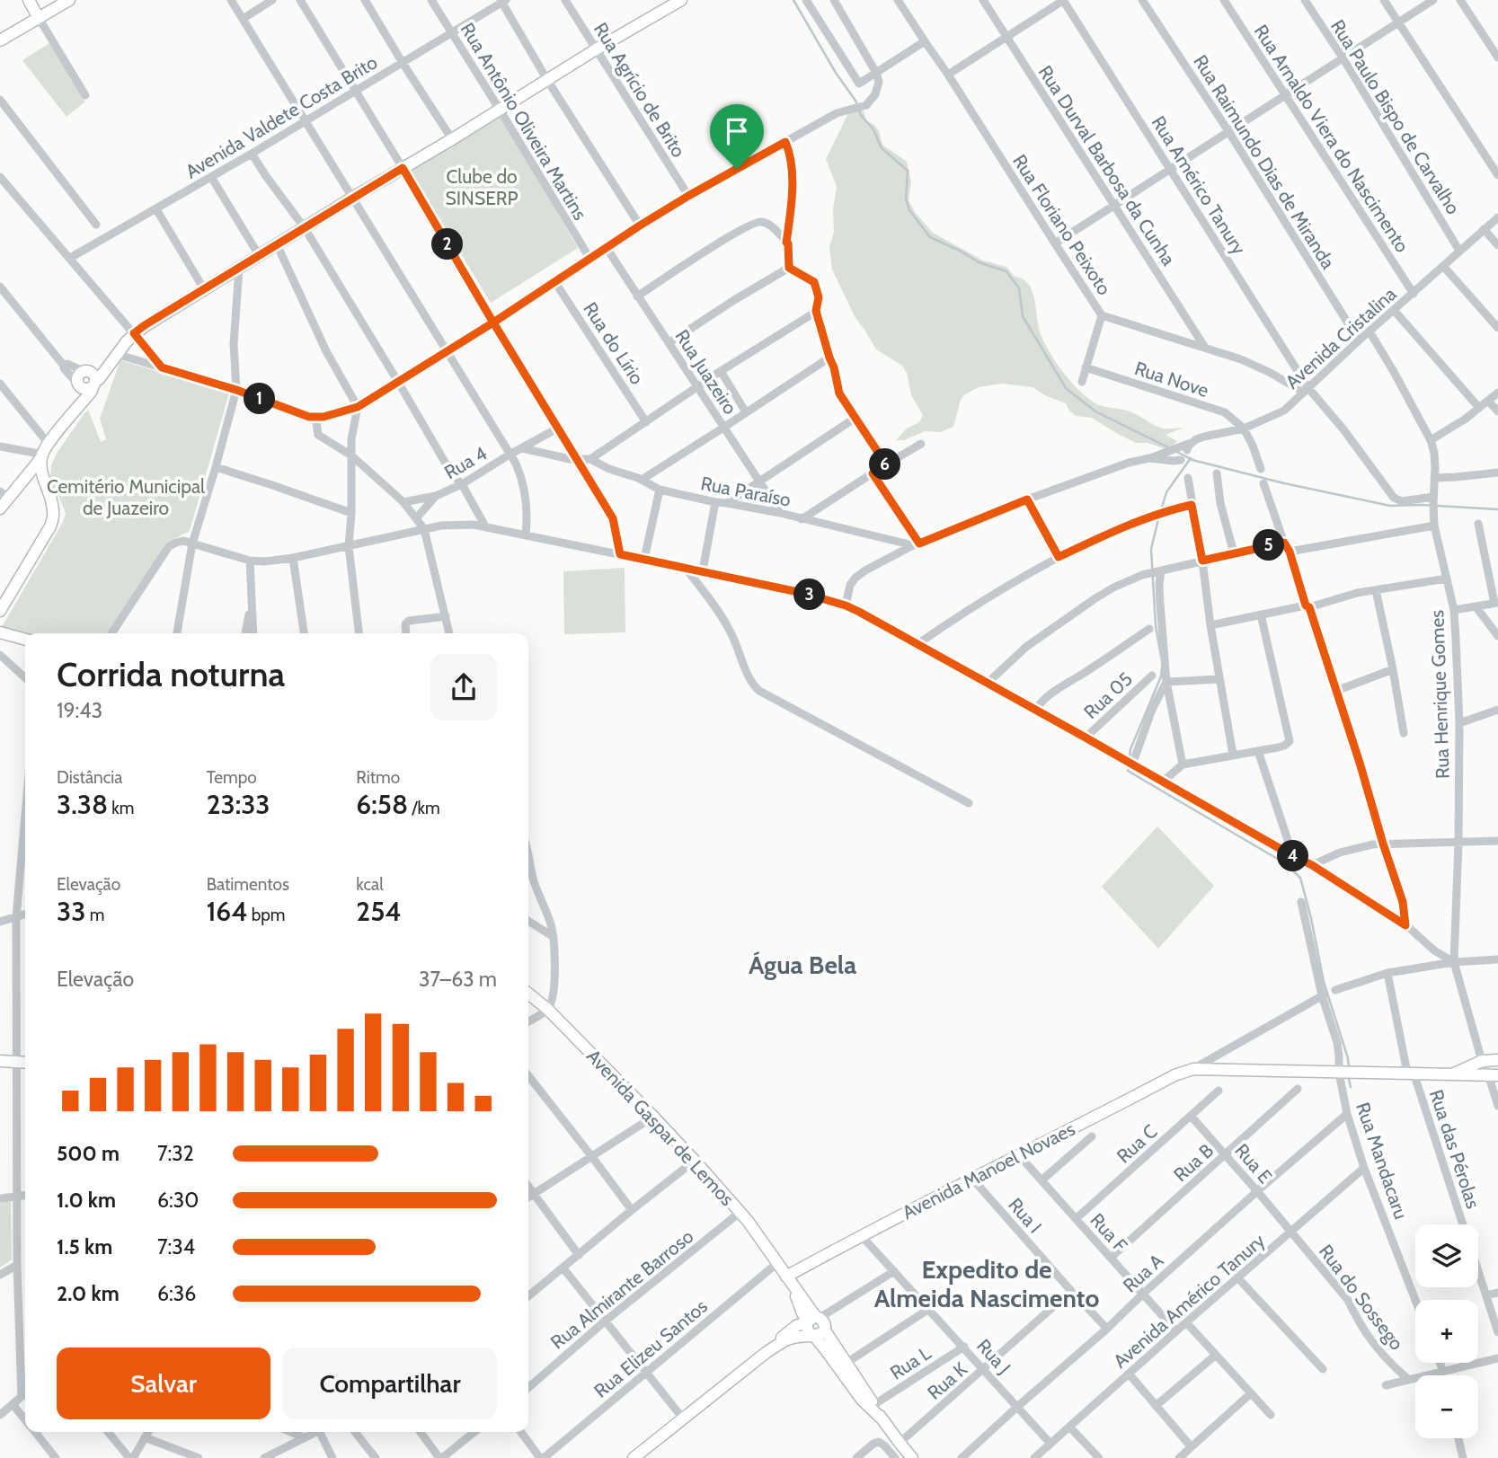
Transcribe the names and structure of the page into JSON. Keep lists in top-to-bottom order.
{
  "streets": {
    "street": [
      "Rua Agrício de Brito",
      "Avenida Valdete Costa Brito",
      "Rua Paulo Bispo de Carvalho",
      "Rua Antônio Oliveira Martins",
      "Rua Arnaldo Viera do Nascimento",
      "Rua Raimundo Dias de Miranda",
      "Rua Durval Barbosa da Cunha",
      "Rua Américo Tanury",
      "Rua Floriano Peixoto",
      "Avenida Cristalina",
      "Rua do Lírio",
      "Rua Juazeiro",
      "Rua Nove",
      "Rua 4",
      "Rua Paraíso",
      "Rua Henrique Gomes",
      "Rua 05",
      "Avenida Gaspar de Lemos",
      "Rua C",
      "Rua das Pérolas",
      "Rua Mandacaru",
      "Rua B",
      "Rua E",
      "Avenida Manoel Novaes",
      "Rua I",
      "Rua F",
      "Rua A",
      "Rua Almirante Barroso",
      "Rua do Sossego",
      "Avenida Américo Tanury",
      "Rua Elizeu Santos",
      "Rua J",
      "Rua L",
      "Rua K"
    ]
  },
  "crossings": [
    ["Avenida Valdete Costa Brito", "Rua Antônio Oliveira Martins"],
    ["Rua Paulo Bispo de Carvalho", "Avenida Cristalina"],
    ["Rua Arnaldo Viera do Nascimento", "Avenida Cristalina"],
    ["Rua Raimundo Dias de Miranda", "Avenida Cristalina"],
    ["Rua Durval Barbosa da Cunha", "Rua Floriano Peixoto"],
    ["Rua Américo Tanury", "Rua Floriano Peixoto"],
    ["Rua Américo Tanury", "Avenida Cristalina"],
    ["Rua Floriano Peixoto", "Avenida Cristalina"],
    ["Avenida Cristalina", "Rua Nove"],
    ["Avenida Cristalina", "Rua Henrique Gomes"],
    ["Rua Juazeiro", "Rua Paraíso"],
    ["Avenida Gaspar de Lemos", "Avenida Manoel Novaes"],
    ["Avenida Gaspar de Lemos", "Rua Almirante Barroso"],
    ["Avenida Gaspar de Lemos", "Rua Elizeu Santos"],
    ["Rua C", "Rua E"],
    ["Rua C", "Rua F"],
    ["Rua Mandacaru", "Rua A"],
    ["Rua Mandacaru", "Avenida Américo Tanury"],
    ["Rua B", "Rua E"],
    ["Rua B", "Rua F"],
    ["Rua E", "Rua A"],
    ["Rua E", "Rua do Sossego"],
    ["Rua E", "Avenida Américo Tanury"],
    ["Avenida Manoel Novaes", "Rua I"],
    ["Avenida Manoel Novaes", "Rua F"],
    ["Avenida Manoel Novaes", "Rua J"],
    ["Rua I", "Rua A"],
    ["Rua I", "Rua K"],
    ["Rua F", "Rua A"],
    ["Rua F", "Avenida Américo Tanury"],
    ["Rua A", "Rua J"],
    ["Rua do Sossego", "Avenida Américo Tanury"],
    ["Avenida Américo Tanury", "Rua J"],
    ["Rua J", "Rua L"],
    ["Rua J", "Rua K"]
  ],
  "districts": ["Água Bela", "Expedito de Almeida Nascimento"],
  "parks": ["Clube do SINSERP", "Cemitério Municipal de Juazeiro"],
  "page": {
    "pins": [
      "2",
      "1",
      "6",
      "5",
      "3",
      "4"
    ],
    "heading": ["Corrida noturna", "19:43"],
    "stats": [
      ["Distância", "3.38 km"],
      ["Tempo", "23:33"],
      ["Ritmo", "6:58 /km"],
      ["Elevação", "33 m"],
      ["Batimentos", "164 bpm"],
      ["kcal", "254"]
    ],
    "chart": ["Elevação", "37–63 m"],
    "list": [
      {
        "name": "500 m",
        "note": "7:32"
      },
      {
        "name": "1.0 km",
        "note": "6:30"
      },
      {
        "name": "1.5 km",
        "note": "7:34"
      },
      {
        "name": "2.0 km",
        "note": "6:36"
      }
    ],
    "map_buttons": ["+", "−"],
    "buttons": ["Salvar", "Compartilhar"]
  }
}
